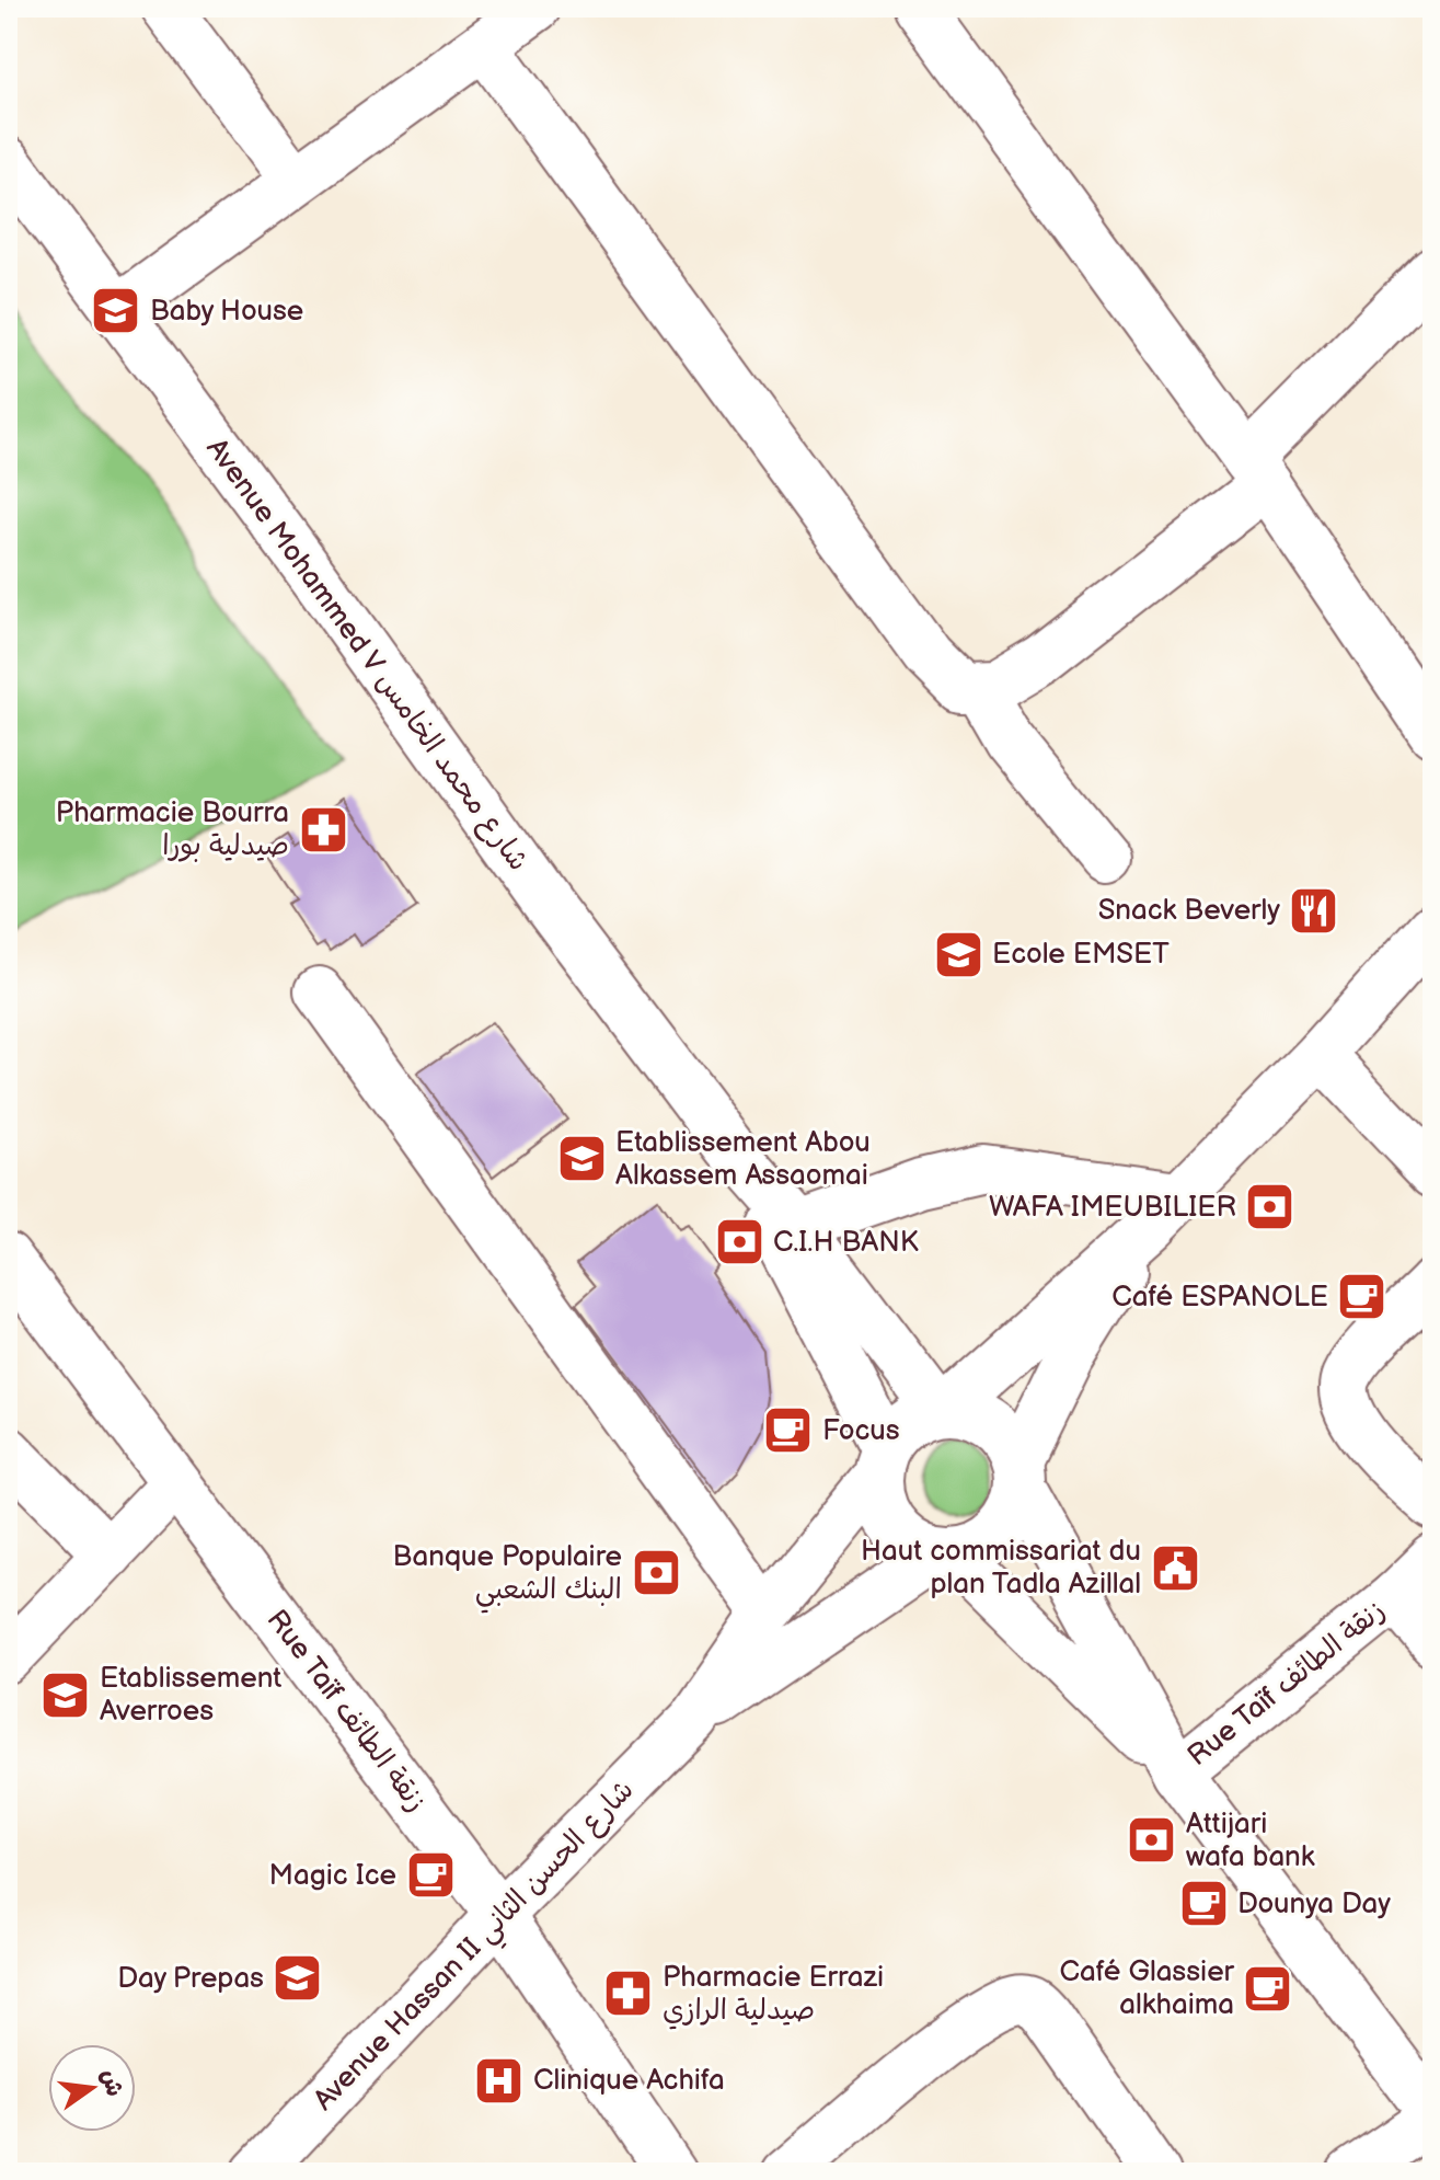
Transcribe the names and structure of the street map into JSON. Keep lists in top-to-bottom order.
{
  "streets": {
    "street": ["Avenue Mohammed V شارع محمد الخامس", "Rue Taïf زنقة الطائف", "Avenue Hassan II شارع الحسن الثاني"]
  },
  "crossings": [
    ["Rue Taïf زنقة الطائف", "Avenue Hassan II شارع الحسن الثاني"]
  ],
  "places": {
    "school or university": [
      "Baby House",
      "Ecole EMSET",
      "Etablissement Abou Alkassem Assaomai",
      "Etablissement Averroes",
      "Day Prepas"
    ],
    "pharmacy": ["Pharmacie Bourra صيدلية بورا", "Pharmacie Errazi صيدلية الرازي"],
    "restaurant": ["Snack Beverly"],
    "bank": [
      "WAFA IMEUBILIER",
      "C.I.H BANK",
      "Banque Populaire البنك الشعبي",
      "Attijari wafa bank"
    ],
    "cafe": [
      "Café ESPANOLE",
      "Focus",
      "Magic Ice",
      "Dounya Day",
      "Café Glassier alkhaima"
    ],
    "public building": ["Haut commissariat du plan Tadla Azillal"],
    "hospital": ["Clinique Achifa"]
  },
  "north": "right"
}
